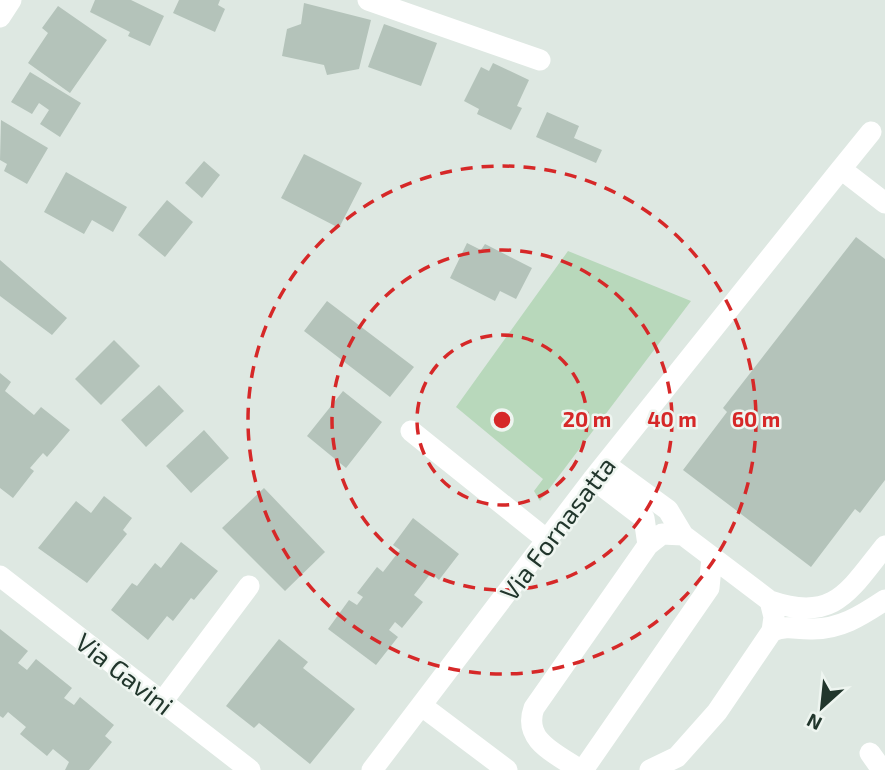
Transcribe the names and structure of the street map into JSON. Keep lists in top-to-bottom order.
{
  "streets": {
    "street": ["Via Fornasatta", "Via Gavini"]
  },
  "north": "bottom left",
  "rings": ["20 m", "40 m", "60 m"]
}
